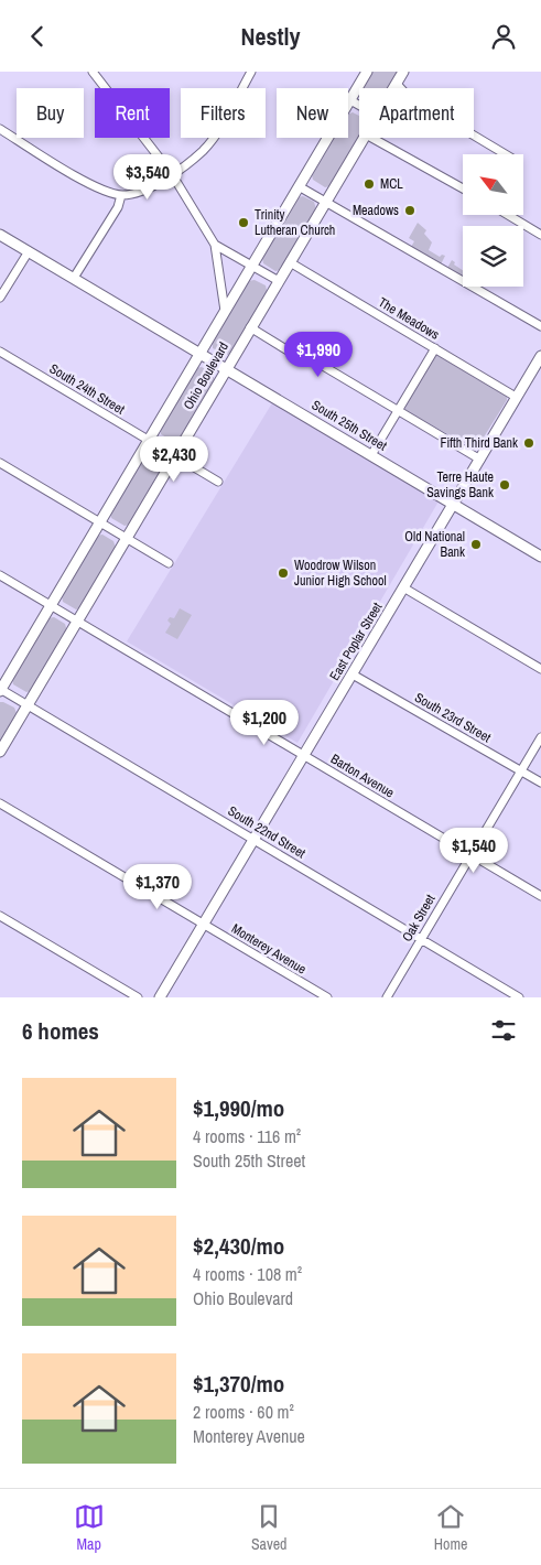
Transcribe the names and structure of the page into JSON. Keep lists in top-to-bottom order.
{
  "streets": {
    "street": [
      "The Meadows",
      "Ohio Boulevard",
      "South 24th Street",
      "South 25th Street",
      "East Poplar Street",
      "South 23rd Street",
      "Barton Avenue",
      "South 22nd Street",
      "Oak Street",
      "Monterey Avenue"
    ]
  },
  "crossings": [
    ["The Meadows", "Ohio Boulevard"],
    ["The Meadows", "East Poplar Street"],
    ["Ohio Boulevard", "South 24th Street"],
    ["Ohio Boulevard", "South 25th Street"],
    ["Ohio Boulevard", "Barton Avenue"],
    ["Ohio Boulevard", "South 22nd Street"],
    ["South 25th Street", "East Poplar Street"],
    ["East Poplar Street", "South 23rd Street"],
    ["East Poplar Street", "Barton Avenue"],
    ["East Poplar Street", "South 22nd Street"],
    ["East Poplar Street", "Monterey Avenue"],
    ["South 23rd Street", "Oak Street"],
    ["Barton Avenue", "Oak Street"],
    ["South 22nd Street", "Oak Street"]
  ],
  "places": [
    "MCL",
    "Meadows",
    "Trinity Lutheran Church",
    "Fifth Third Bank",
    "Terre Haute Savings Bank",
    "Old National Bank",
    "Woodrow Wilson Junior High School"
  ],
  "north": "top left",
  "page": {
    "header": "Nestly",
    "chip": [
      "Buy",
      "Rent",
      "Filters",
      "New",
      "Apartment"
    ],
    "price": [
      "$3,540",
      "$1,990",
      "$2,430",
      "$1,200",
      "$1,540",
      "$1,370"
    ],
    "heading": "6 homes",
    "list": [
      {
        "name": "$1,990/mo",
        "note": "4 rooms · 116 m² · South 25th Street"
      },
      {
        "name": "$2,430/mo",
        "note": "4 rooms · 108 m² · Ohio Boulevard"
      },
      {
        "name": "$1,370/mo",
        "note": "2 rooms · 60 m² · Monterey Avenue"
      }
    ],
    "tabs": ["Map", "Saved", "Home"]
  }
}
